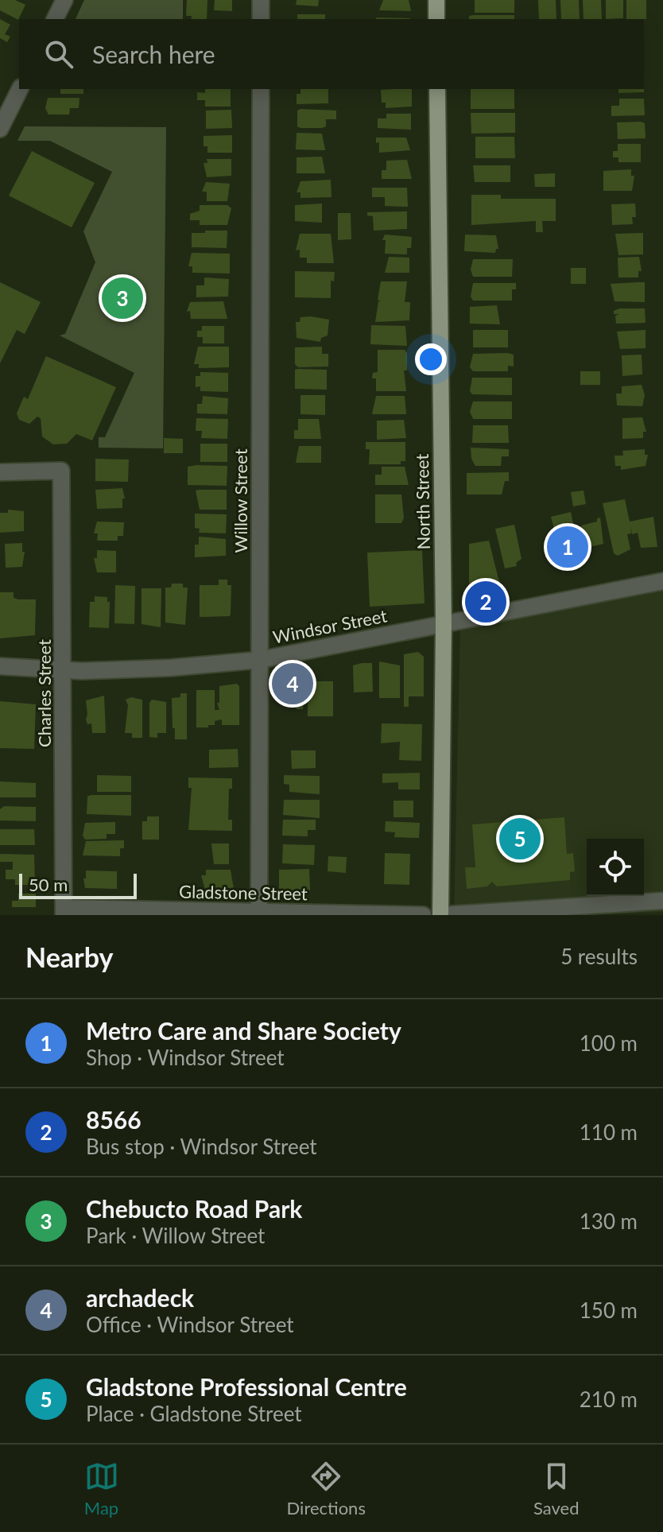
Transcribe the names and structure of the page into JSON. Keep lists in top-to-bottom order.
{
  "streets": {
    "main road": ["North Street"],
    "street": [
      "Willow Street",
      "Windsor Street",
      "Charles Street",
      "Gladstone Street"
    ]
  },
  "crossings": [
    ["Willow Street", "Windsor Street"],
    ["Willow Street", "Gladstone Street"],
    ["North Street", "Windsor Street"],
    ["Windsor Street", "Charles Street"],
    ["Charles Street", "Gladstone Street"]
  ],
  "scale_bar": "50 m",
  "page": {
    "search": "Search here",
    "pins": [
      "3",
      "1",
      "2",
      "4",
      "5"
    ],
    "scale": "50 m",
    "heading": ["Nearby", "5 results"],
    "list": [
      {
        "mark": "1",
        "name": "Metro Care and Share Society",
        "note": "Shop · Windsor Street",
        "value": "100 m"
      },
      {
        "mark": "2",
        "name": "8566",
        "note": "Bus stop · Windsor Street",
        "value": "110 m"
      },
      {
        "mark": "3",
        "name": "Chebucto Road Park",
        "note": "Park · Willow Street",
        "value": "130 m"
      },
      {
        "mark": "4",
        "name": "archadeck",
        "note": "Office · Windsor Street",
        "value": "150 m"
      },
      {
        "mark": "5",
        "name": "Gladstone Professional Centre",
        "note": "Place · Gladstone Street",
        "value": "210 m"
      }
    ],
    "nav": ["Map", "Directions", "Saved"]
  }
}
